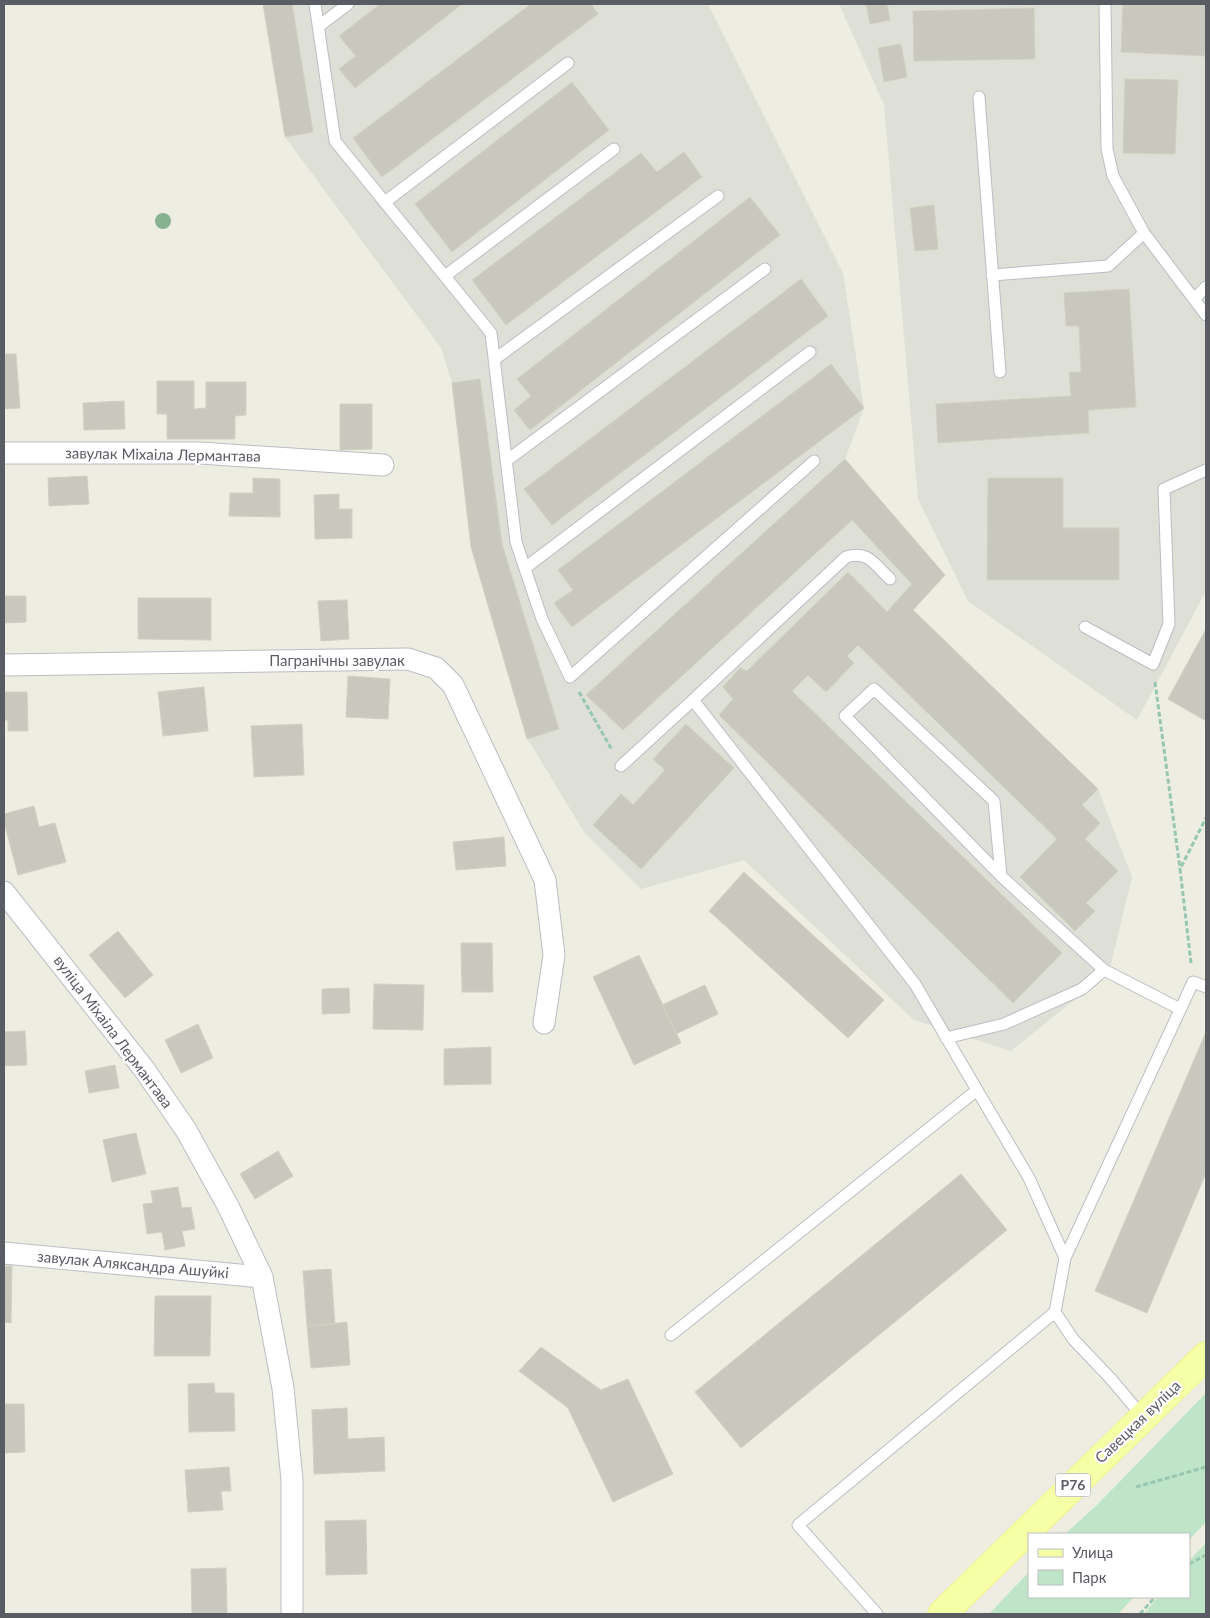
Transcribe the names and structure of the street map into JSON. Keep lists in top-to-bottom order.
{
  "streets": {
    "main road": ["Савецкая вуліца", "Р76"],
    "street": [
      "завулак Міхаіла Лермантава",
      "Пагранічны завулак",
      "вуліца Міхаіла Лермантава",
      "завулак Аляксандра Ашуйкі"
    ]
  },
  "crossings": [
    ["вуліца Міхаіла Лермантава", "завулак Аляксандра Ашуйкі"]
  ],
  "legend": ["Улица", "Парк"]
}
